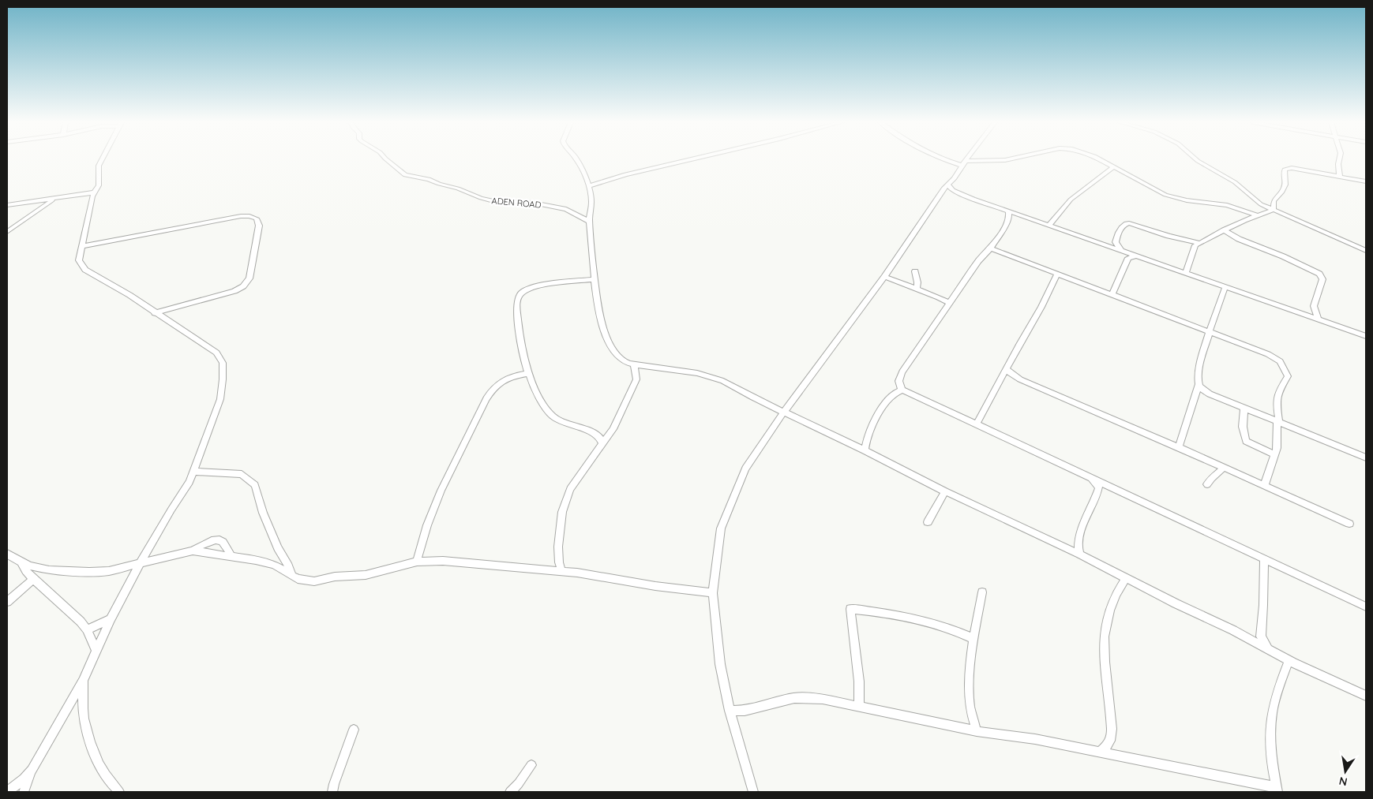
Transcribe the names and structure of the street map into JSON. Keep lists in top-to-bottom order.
{
  "streets": {
    "street": ["ADEN ROAD"]
  },
  "north": "bottom"
}
